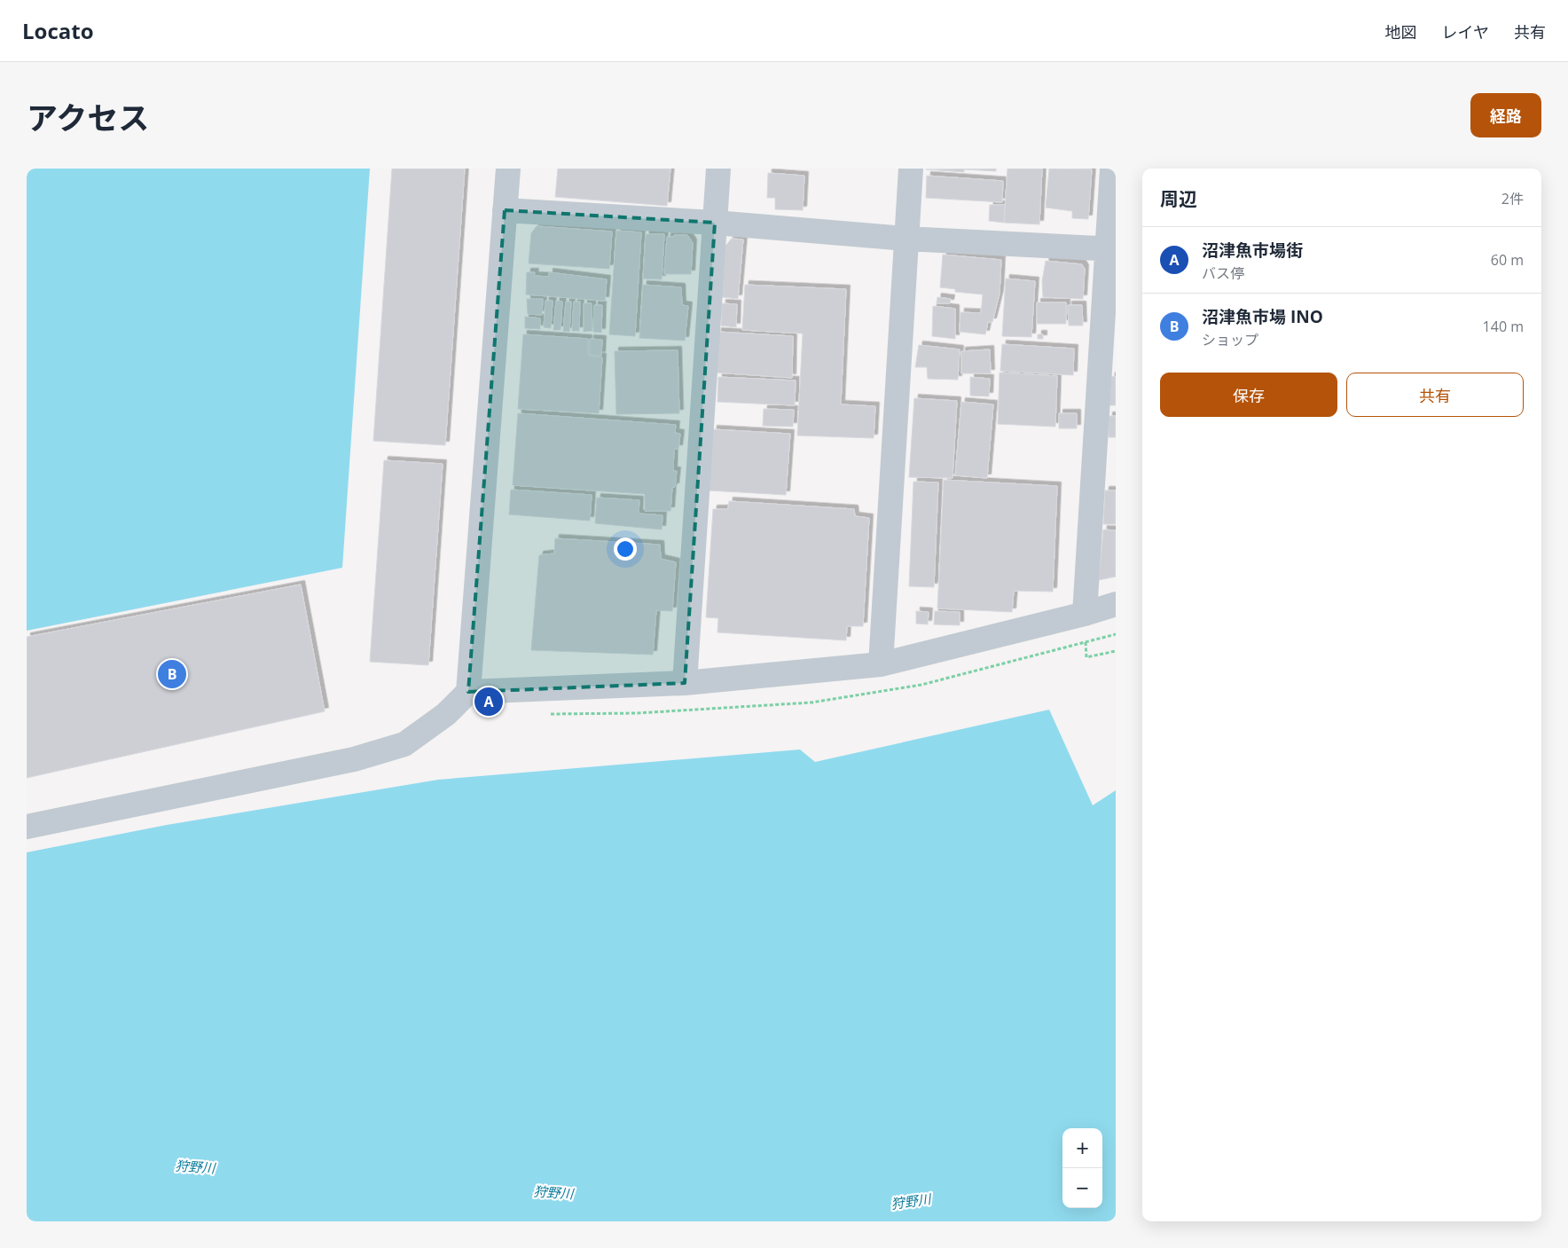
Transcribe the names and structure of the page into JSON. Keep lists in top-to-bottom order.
{
  "water": ["狩野川"],
  "page": {
    "header": "Locato",
    "nav": ["地図", "レイヤ", "共有"],
    "title": "アクセス",
    "buttons": [
      "経路",
      ["保存", "共有"]
    ],
    "heading": ["周辺", "2件"],
    "list": [
      {
        "mark": "A",
        "name": "沼津魚市場街",
        "note": "バス停",
        "value": "60 m"
      },
      {
        "mark": "B",
        "name": "沼津魚市場 INO",
        "note": "ショップ",
        "value": "140 m"
      }
    ],
    "pins": ["B", "A"],
    "map_buttons": ["+", "−"]
  }
}
